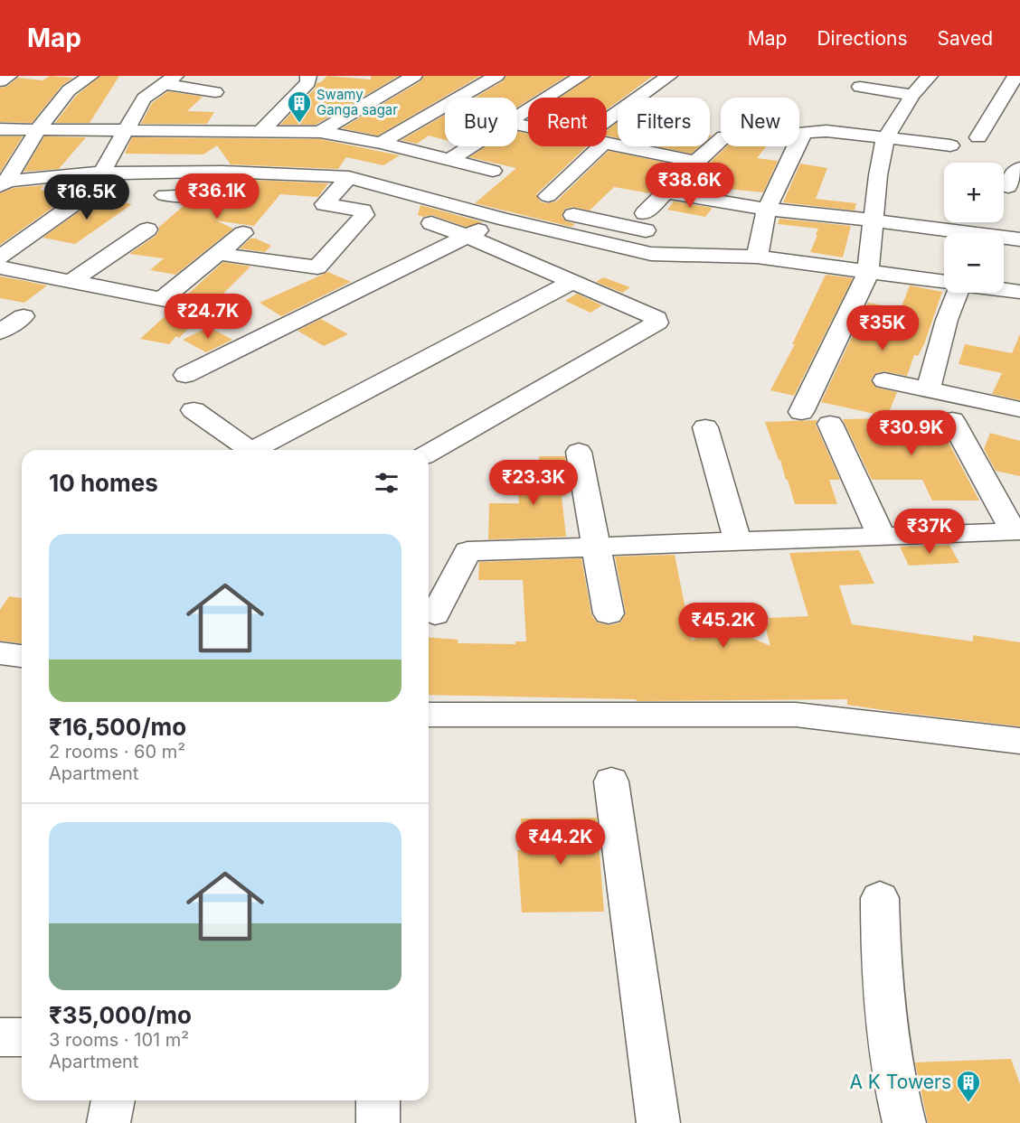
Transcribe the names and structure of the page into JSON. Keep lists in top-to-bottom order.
{
  "places": {
    "building": ["Swamy Ganga sagar", "A K Towers"]
  },
  "page": {
    "header": "Map",
    "nav": ["Map", "Directions", "Saved"],
    "chip": [
      "Buy",
      "Rent",
      "Filters",
      "New"
    ],
    "map_buttons": ["+", "−"],
    "price": [
      "₹38.6K",
      "₹36.1K",
      "₹16.5K",
      "₹24.7K",
      "₹35K",
      "₹30.9K",
      "₹23.3K",
      "₹37K",
      "₹45.2K",
      "₹44.2K"
    ],
    "heading": "10 homes",
    "list": [
      {
        "name": "₹16,500/mo",
        "note": "2 rooms · 60 m² · Apartment"
      },
      {
        "name": "₹35,000/mo",
        "note": "3 rooms · 101 m² · Apartment"
      }
    ]
  }
}
